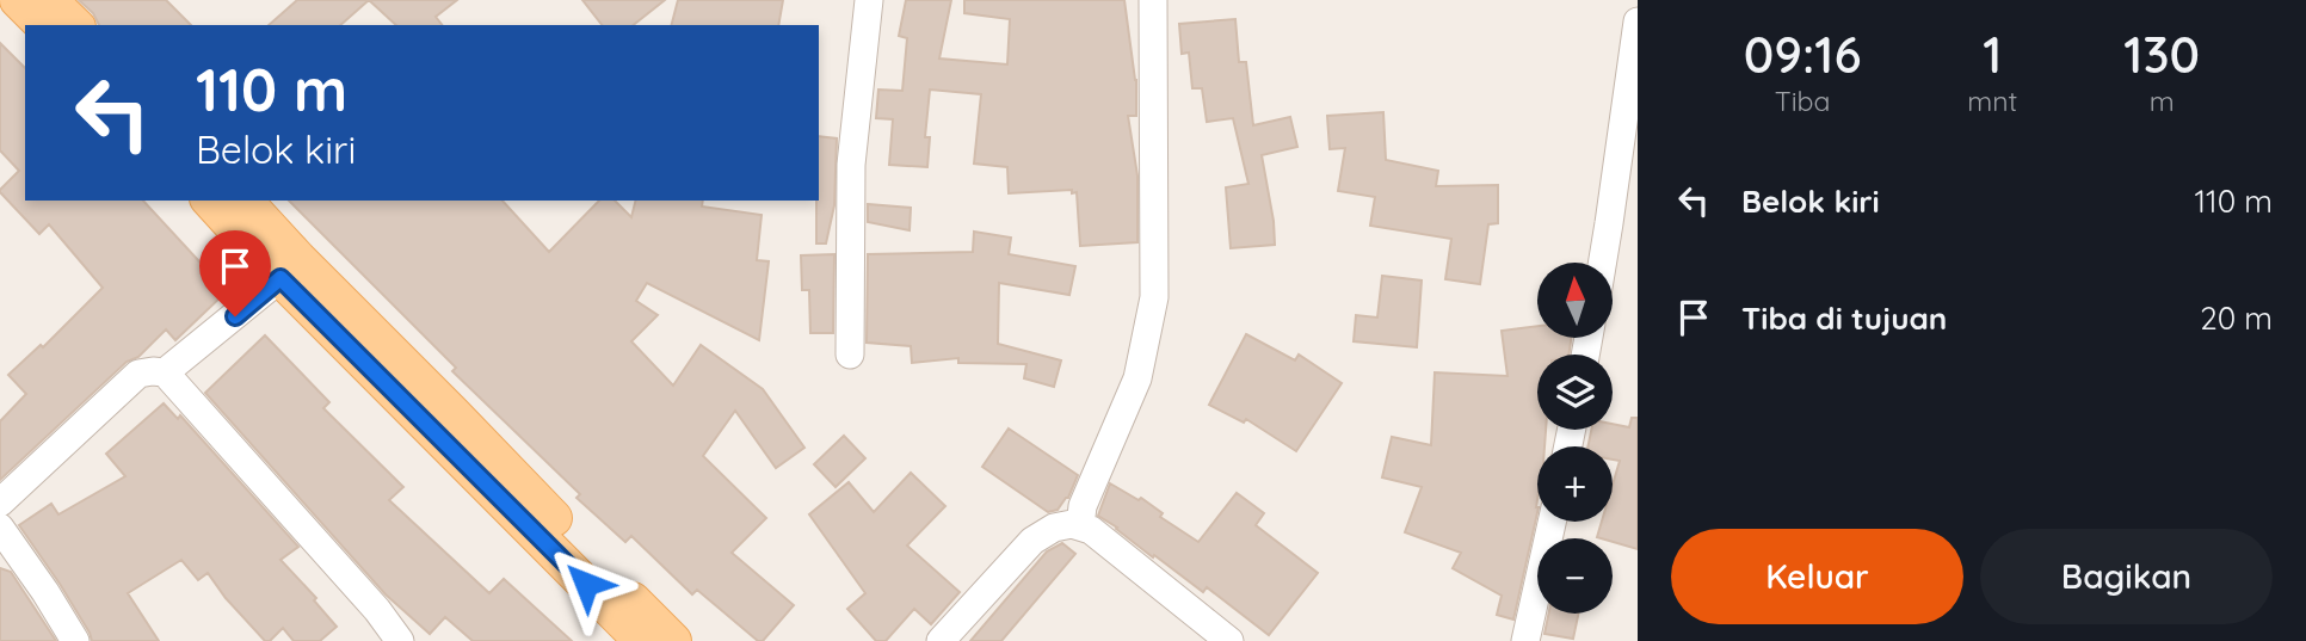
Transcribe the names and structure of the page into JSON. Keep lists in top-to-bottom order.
{
  "north": "top",
  "page": {
    "eta": [
      "09:16",
      "Tiba",
      "1",
      "mnt",
      "130",
      "m"
    ],
    "turn": ["110 m", "Belok kiri"],
    "list": [
      {
        "name": "Belok kiri",
        "value": "110 m"
      },
      {
        "name": "Tiba di tujuan",
        "value": "20 m"
      }
    ],
    "map_buttons": ["+", "−"],
    "buttons": ["Keluar", "Bagikan"]
  }
}
